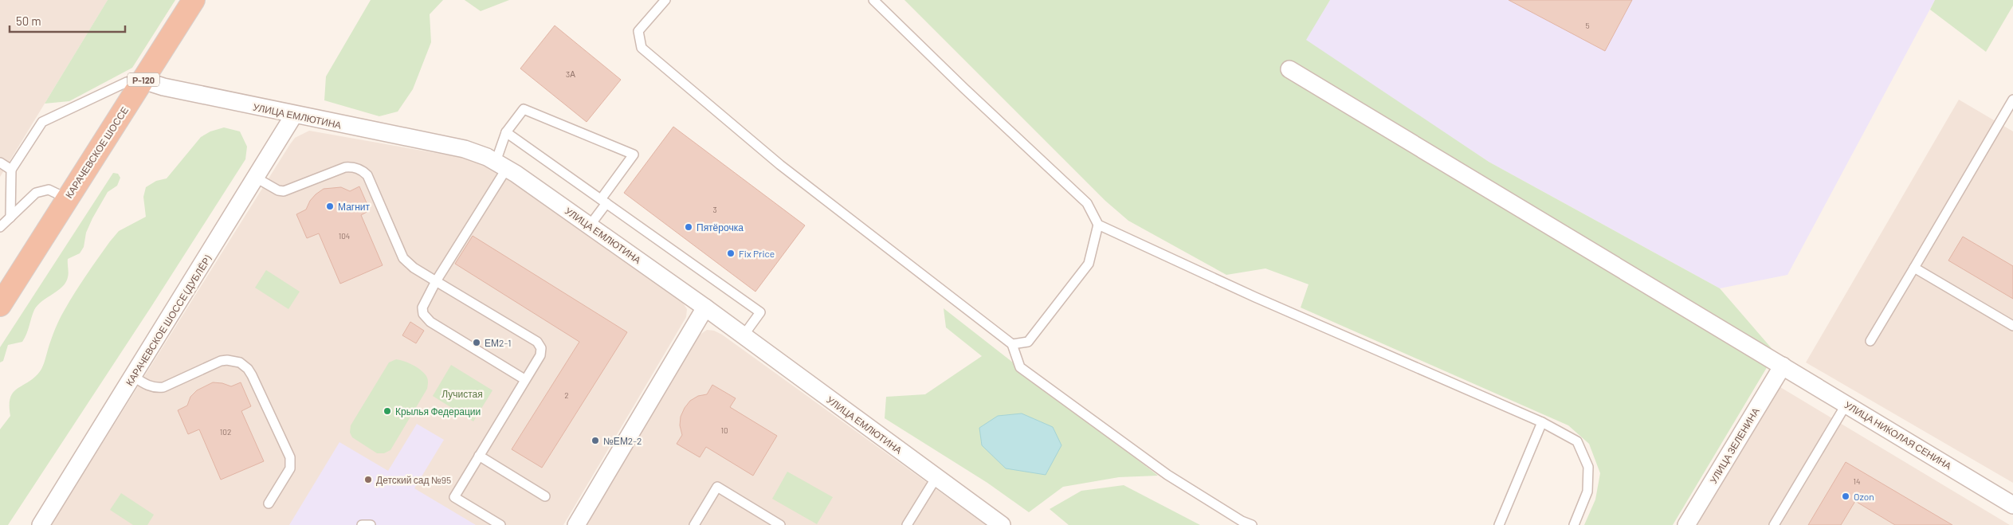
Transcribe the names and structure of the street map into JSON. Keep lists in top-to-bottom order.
{
  "streets": {
    "highway": ["Р-120", "КАРАЧЕВСКОЕ ШОССЕ"],
    "street": [
      "УЛИЦА ЕМЛЮТИНА",
      "КАРАЧЕВСКОЕ ШОССЕ (ДУБЛЁР)",
      "УЛИЦА НИКОЛАЯ СЕНИНА",
      "УЛИЦА ЗЕЛЕНИНА"
    ]
  },
  "crossings": [
    ["УЛИЦА ЕМЛЮТИНА", "КАРАЧЕВСКОЕ ШОССЕ"],
    ["УЛИЦА ЕМЛЮТИНА", "КАРАЧЕВСКОЕ ШОССЕ (ДУБЛЁР)"],
    ["УЛИЦА НИКОЛАЯ СЕНИНА", "УЛИЦА ЗЕЛЕНИНА"]
  ],
  "parks": ["Лучистая"],
  "places": [
    "Магнит",
    "Пятёрочка",
    "Fix Price",
    "ЕМ2-1",
    "Крылья Федерации",
    "№ЕМ2-2",
    "Детский сад №95",
    "Ozon"
  ],
  "house_numbers": [
    "5",
    "3А",
    "3",
    "104",
    "2",
    "10",
    "102",
    "14"
  ],
  "scale_bar": "50 m"
}
